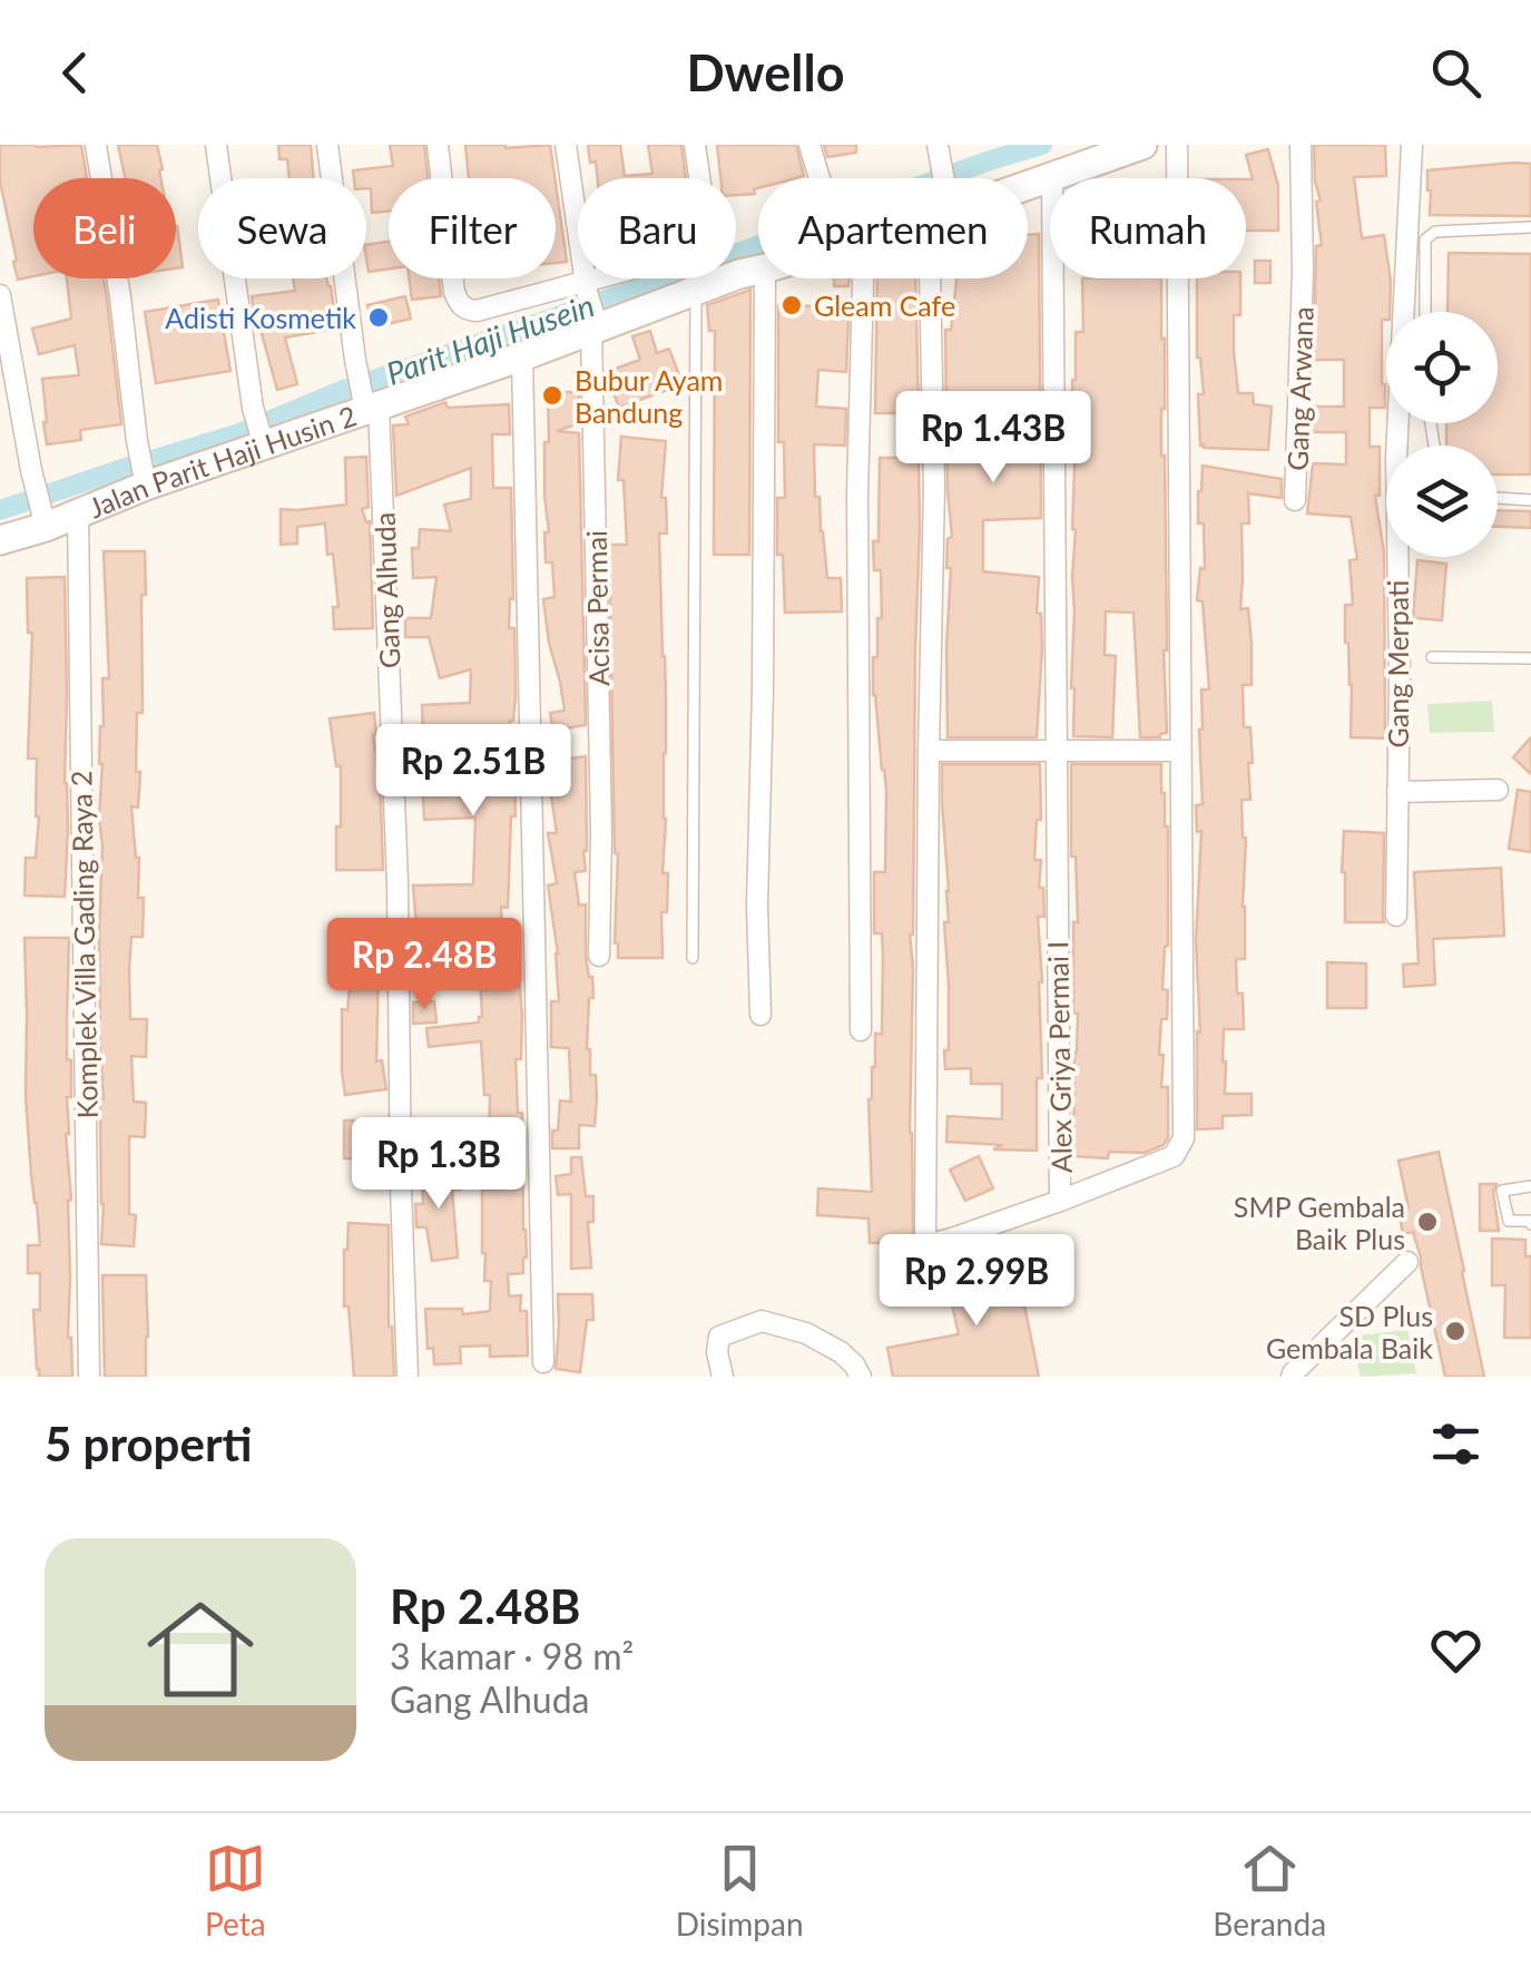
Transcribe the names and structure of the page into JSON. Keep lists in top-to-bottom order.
{
  "streets": {
    "street": [
      "Gang Arwana",
      "Jalan Parit Haji Husin 2",
      "Gang Alhuda",
      "Acisa Permai",
      "Gang Merpati",
      "Komplek Villa Gading Raya 2",
      "Alex Griya Permai I"
    ]
  },
  "crossings": [
    ["Jalan Parit Haji Husin 2", "Gang Alhuda"],
    ["Jalan Parit Haji Husin 2", "Acisa Permai"],
    ["Jalan Parit Haji Husin 2", "Komplek Villa Gading Raya 2"],
    ["Jalan Parit Haji Husin 2", "Alex Griya Permai I"]
  ],
  "water": ["Parit Haji Husein"],
  "places": [
    "Gleam Cafe",
    "Adisti Kosmetik",
    "Bubur Ayam Bandung",
    "SMP Gembala Baik Plus",
    "SD Plus Gembala Baik"
  ],
  "page": {
    "header": "Dwello",
    "chip": [
      "Beli",
      "Sewa",
      "Filter",
      "Baru",
      "Apartemen",
      "Rumah"
    ],
    "price": [
      "Rp 1.43B",
      "Rp 2.51B",
      "Rp 2.48B",
      "Rp 1.3B",
      "Rp 2.99B"
    ],
    "heading": "5 properti",
    "list": [
      {
        "name": "Rp 2.48B",
        "note": "3 kamar · 98 m² · Gang Alhuda"
      }
    ],
    "tabs": ["Peta", "Disimpan", "Beranda"]
  }
}
